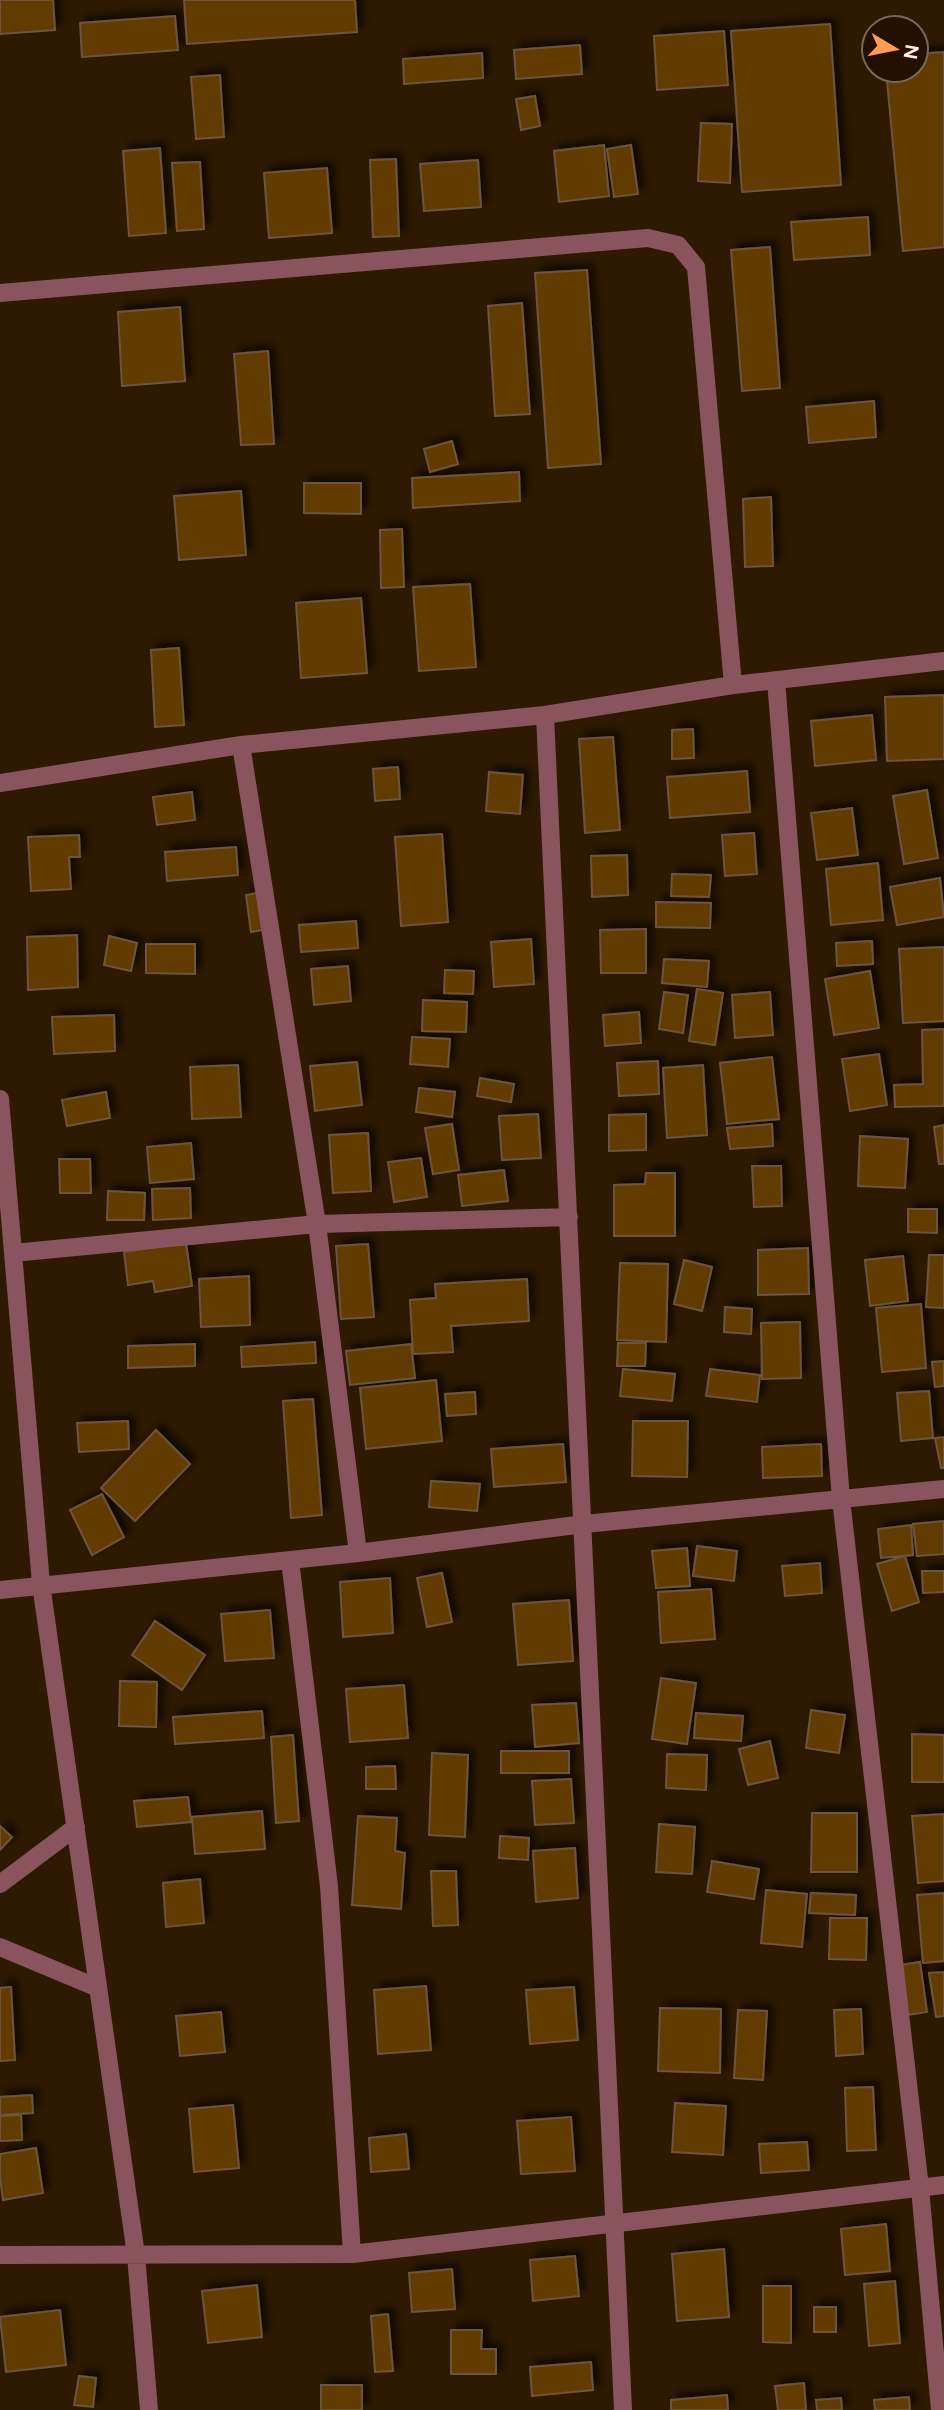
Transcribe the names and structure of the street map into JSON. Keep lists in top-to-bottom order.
{
  "north": "right"
}
